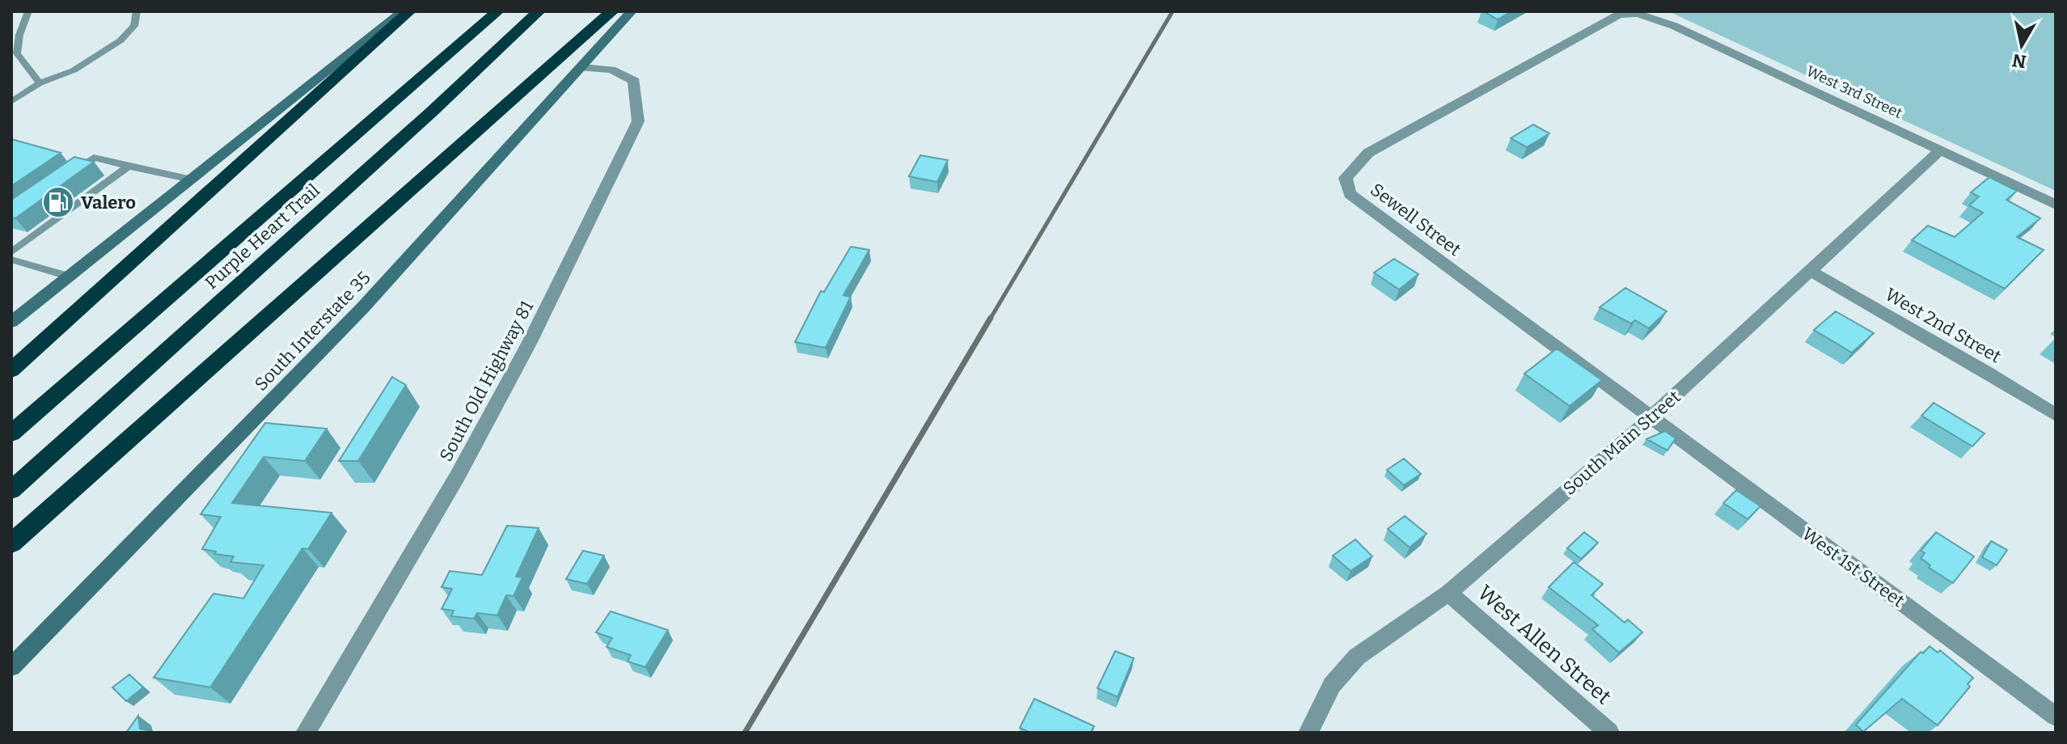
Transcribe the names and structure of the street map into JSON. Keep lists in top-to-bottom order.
{
  "streets": {
    "highway": ["Purple Heart Trail"],
    "main road": ["South Interstate 35"],
    "street": [
      "West 3rd Street",
      "Sewell Street",
      "West 2nd Street",
      "South Old Highway 81",
      "South Main Street",
      "West 1st Street",
      "West Allen Street"
    ]
  },
  "crossings": [
    ["West 3rd Street", "Sewell Street"],
    ["West 3rd Street", "South Main Street"],
    ["Sewell Street", "South Main Street"],
    ["Sewell Street", "West 1st Street"],
    ["West 2nd Street", "South Main Street"],
    ["South Interstate 35", "South Old Highway 81"],
    ["South Main Street", "West 1st Street"],
    ["South Main Street", "West Allen Street"]
  ],
  "places": {
    "fuel station": ["Valero"]
  },
  "north": "bottom"
}
